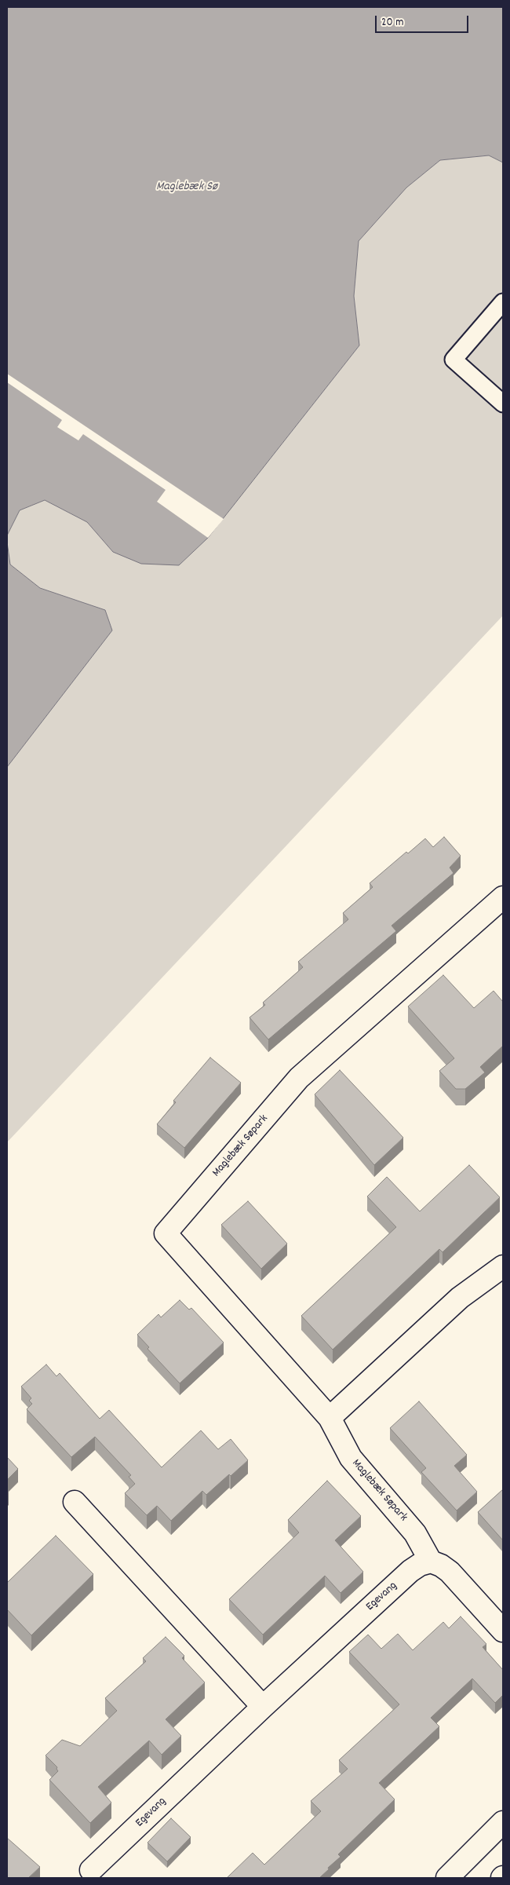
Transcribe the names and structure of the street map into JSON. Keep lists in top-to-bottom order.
{
  "streets": {
    "street": ["Maglebæk Søpark", "Egevang"]
  },
  "crossings": [
    ["Maglebæk Søpark", "Egevang"]
  ],
  "water": ["Maglebæk Sø"],
  "scale_bar": "20 m"
}
